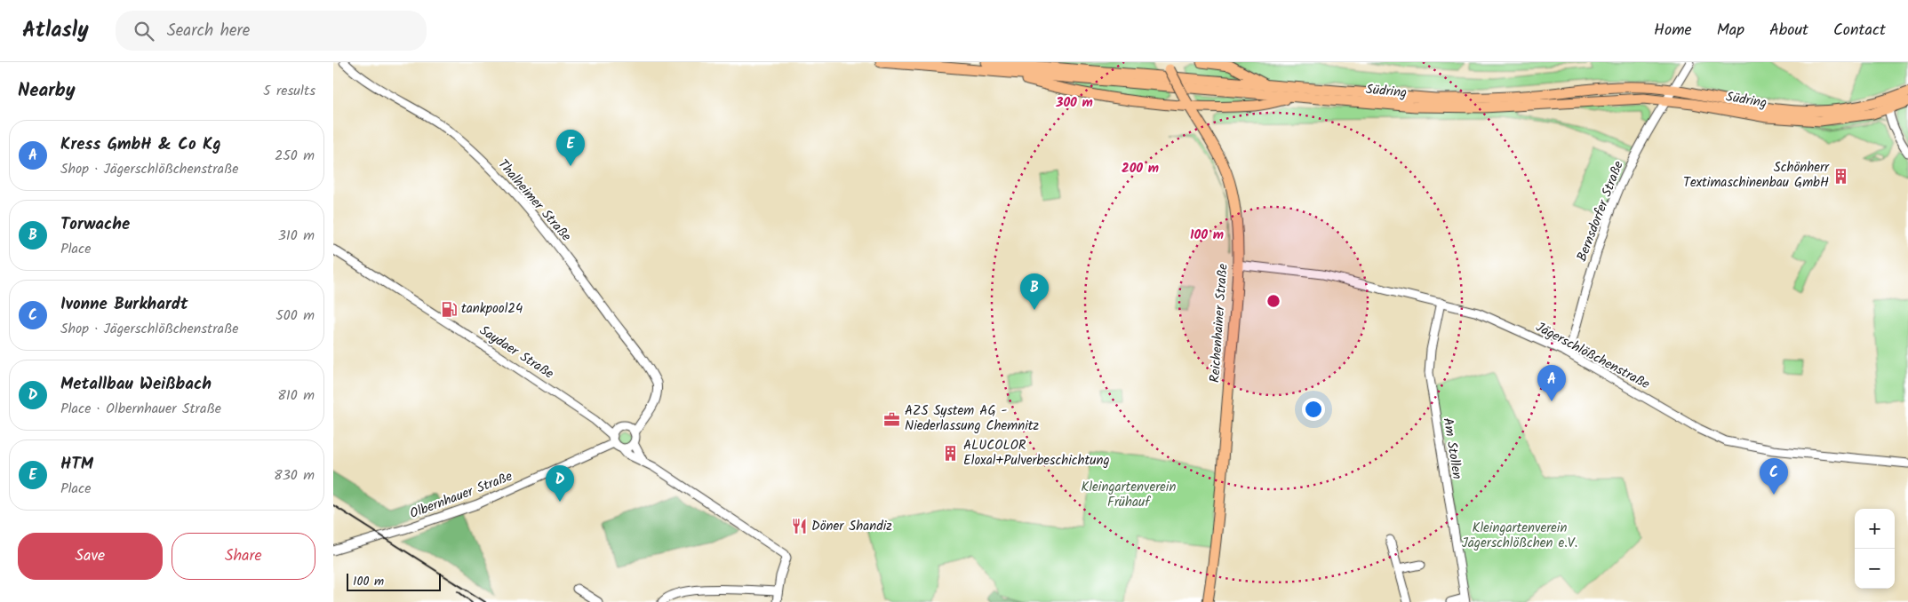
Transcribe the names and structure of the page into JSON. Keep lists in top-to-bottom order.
{
  "streets": {
    "main road": ["Südring", "Reichenhainer Straße"],
    "street": [
      "Thalheimer Straße",
      "Bernsdorfer Straße",
      "Saydaer Straße",
      "Jägerschlößchenstraße",
      "Am Stollen",
      "Olbernhauer Straße"
    ]
  },
  "crossings": [
    ["Südring", "Bernsdorfer Straße"],
    ["Thalheimer Straße", "Saydaer Straße"],
    ["Thalheimer Straße", "Olbernhauer Straße"],
    ["Bernsdorfer Straße", "Jägerschlößchenstraße"],
    ["Reichenhainer Straße", "Jägerschlößchenstraße"],
    ["Saydaer Straße", "Olbernhauer Straße"],
    ["Jägerschlößchenstraße", "Am Stollen"]
  ],
  "parks": ["Kleingartenverein Frühauf", "Kleingartenverein Jägerschlößchen e.V."],
  "places": {
    "building": ["Schönherr Textimaschinenbau GmbH", "ALUCOLOR Eloxal+Pulverbeschichtung"],
    "fuel station": ["tankpool24"],
    "office": ["AZS System AG - Niederlassung Chemnitz"],
    "restaurant": ["Döner Shandiz"]
  },
  "scale_bar": "100 m",
  "page": {
    "header": "Atlasly",
    "search": "Search here",
    "nav": [
      "Home",
      "Map",
      "About",
      "Contact"
    ],
    "heading": ["Nearby", "5 results"],
    "list": [
      {
        "mark": "A",
        "name": "Kress GmbH & Co Kg",
        "note": "Shop · Jägerschlößchenstraße",
        "value": "250 m"
      },
      {
        "mark": "B",
        "name": "Torwache",
        "note": "Place",
        "value": "310 m"
      },
      {
        "mark": "C",
        "name": "Ivonne Burkhardt",
        "note": "Shop · Jägerschlößchenstraße",
        "value": "500 m"
      },
      {
        "mark": "D",
        "name": "Metallbau Weißbach",
        "note": "Place · Olbernhauer Straße",
        "value": "810 m"
      },
      {
        "mark": "E",
        "name": "HTM",
        "note": "Place",
        "value": "830 m"
      }
    ],
    "pins": [
      "E",
      "B",
      "A",
      "C",
      "D"
    ],
    "map_buttons": ["+", "−"],
    "buttons": ["Save", "Share"],
    "scale": "100 m"
  },
  "rings": ["300 m", "200 m", "100 m"]
}
